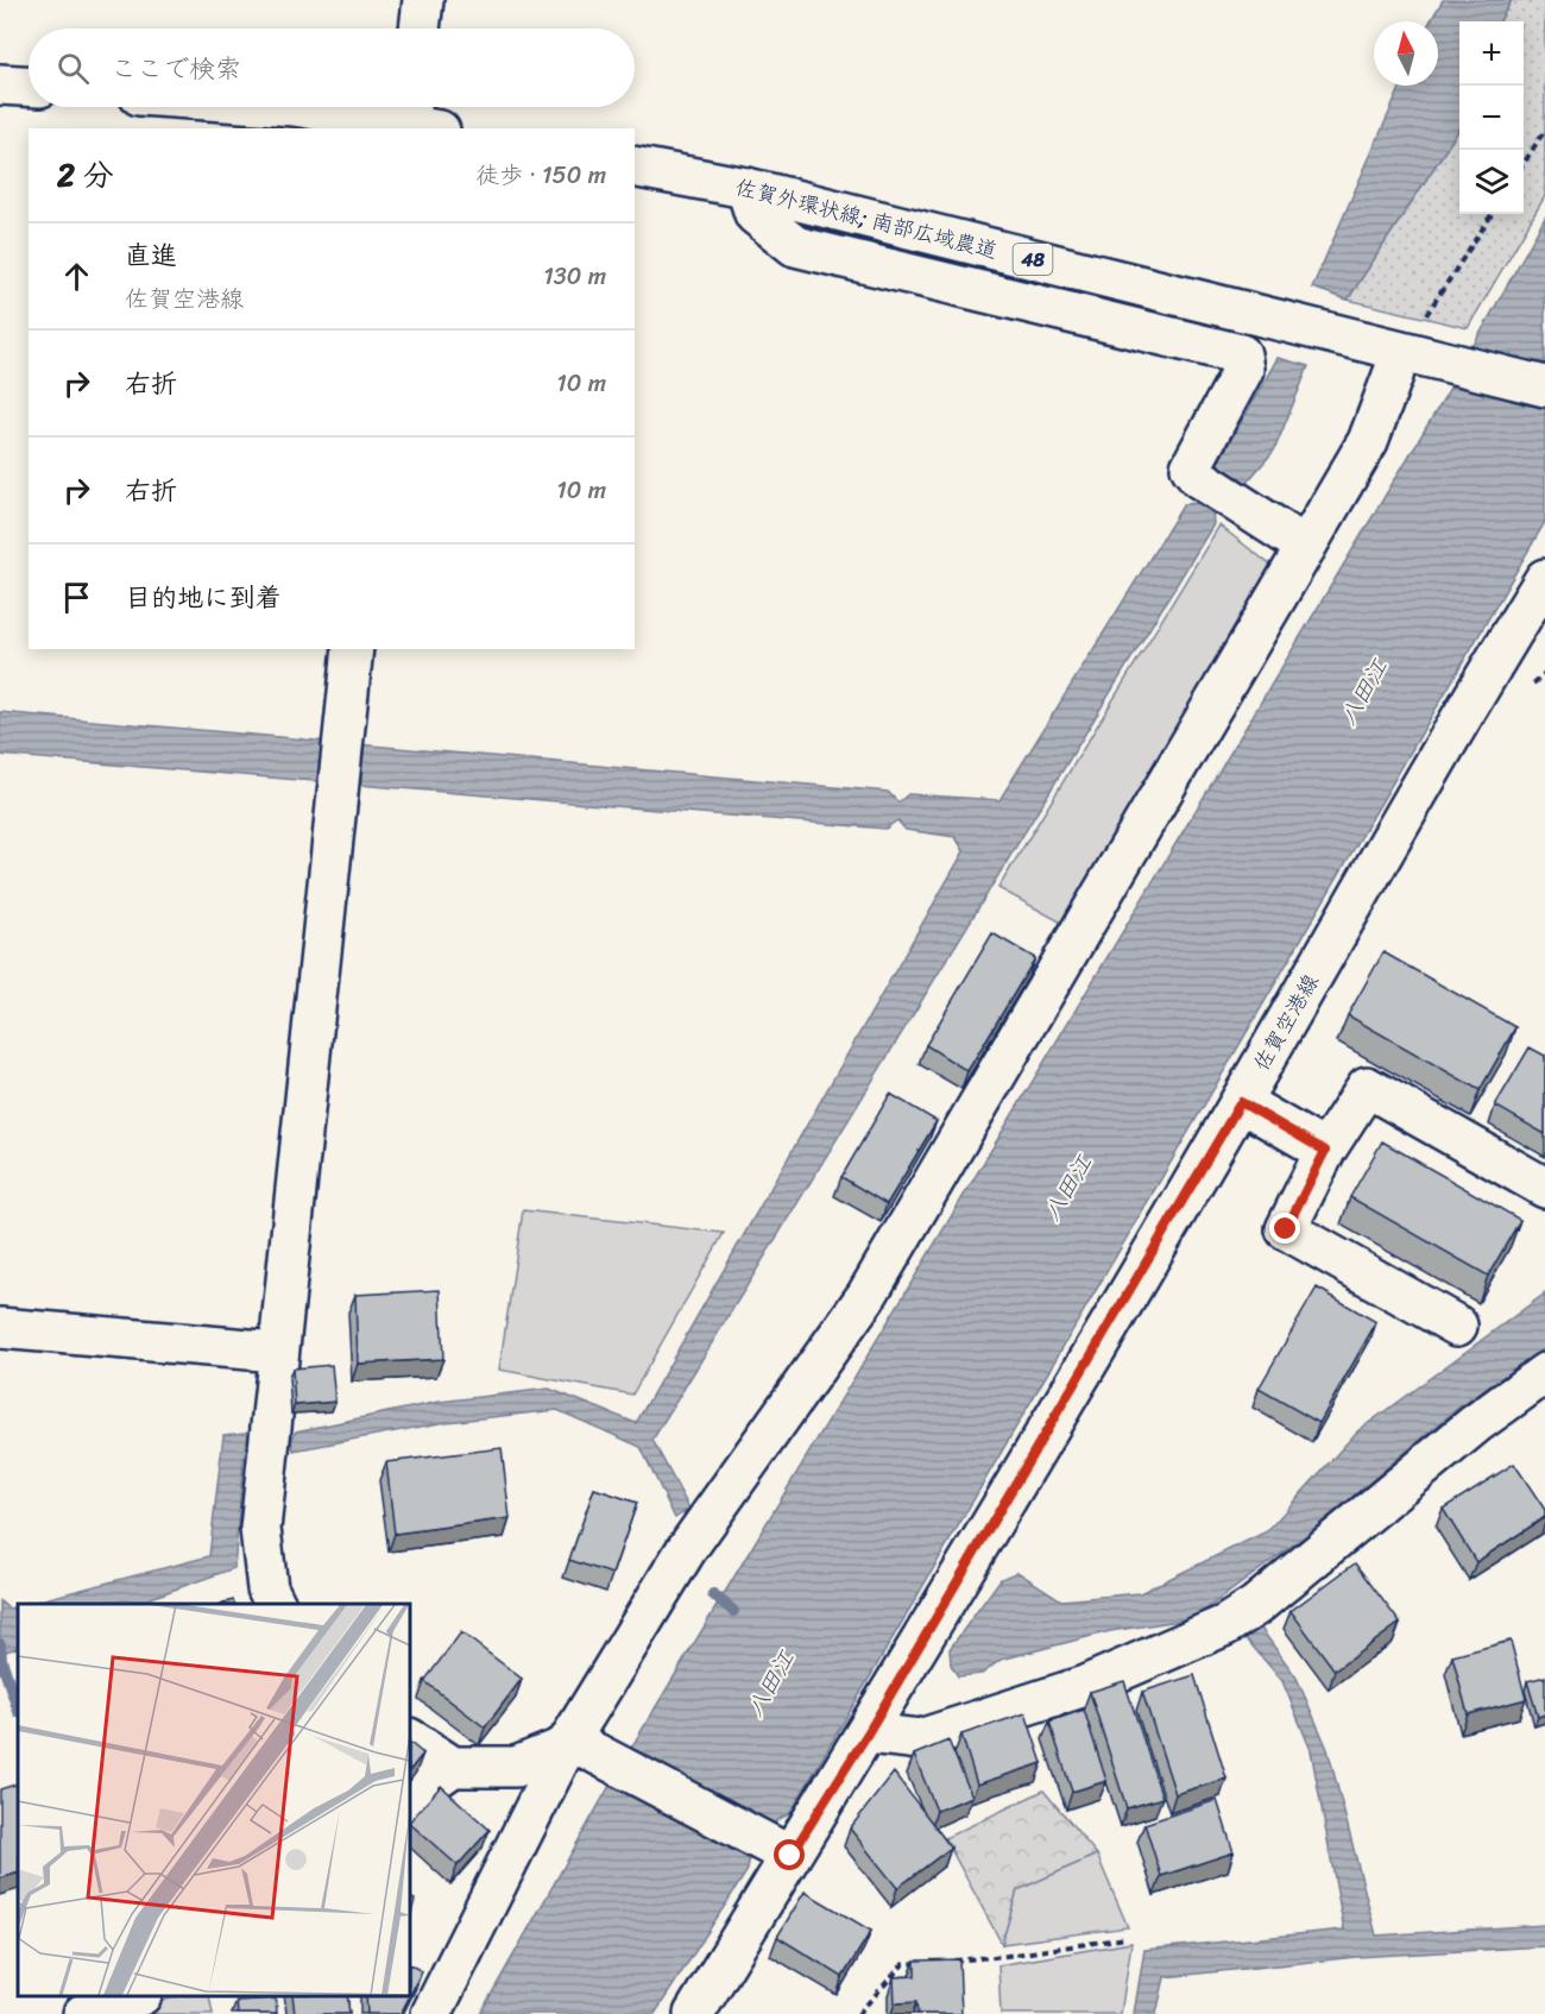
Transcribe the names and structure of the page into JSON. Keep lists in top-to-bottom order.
{
  "streets": {
    "street": ["佐賀外環状線; 南部広域農道", "48", "佐賀空港線"]
  },
  "water": ["八田江"],
  "north": "top",
  "page": {
    "map_buttons": ["+", "−"],
    "search": "ここで検索",
    "heading": ["2 分", "徒歩 · 150 m"],
    "list": [
      ["直進", "佐賀空港線", "130 m"],
      ["右折", "10 m"],
      ["右折", "10 m"],
      "目的地に到着"
    ]
  }
}
